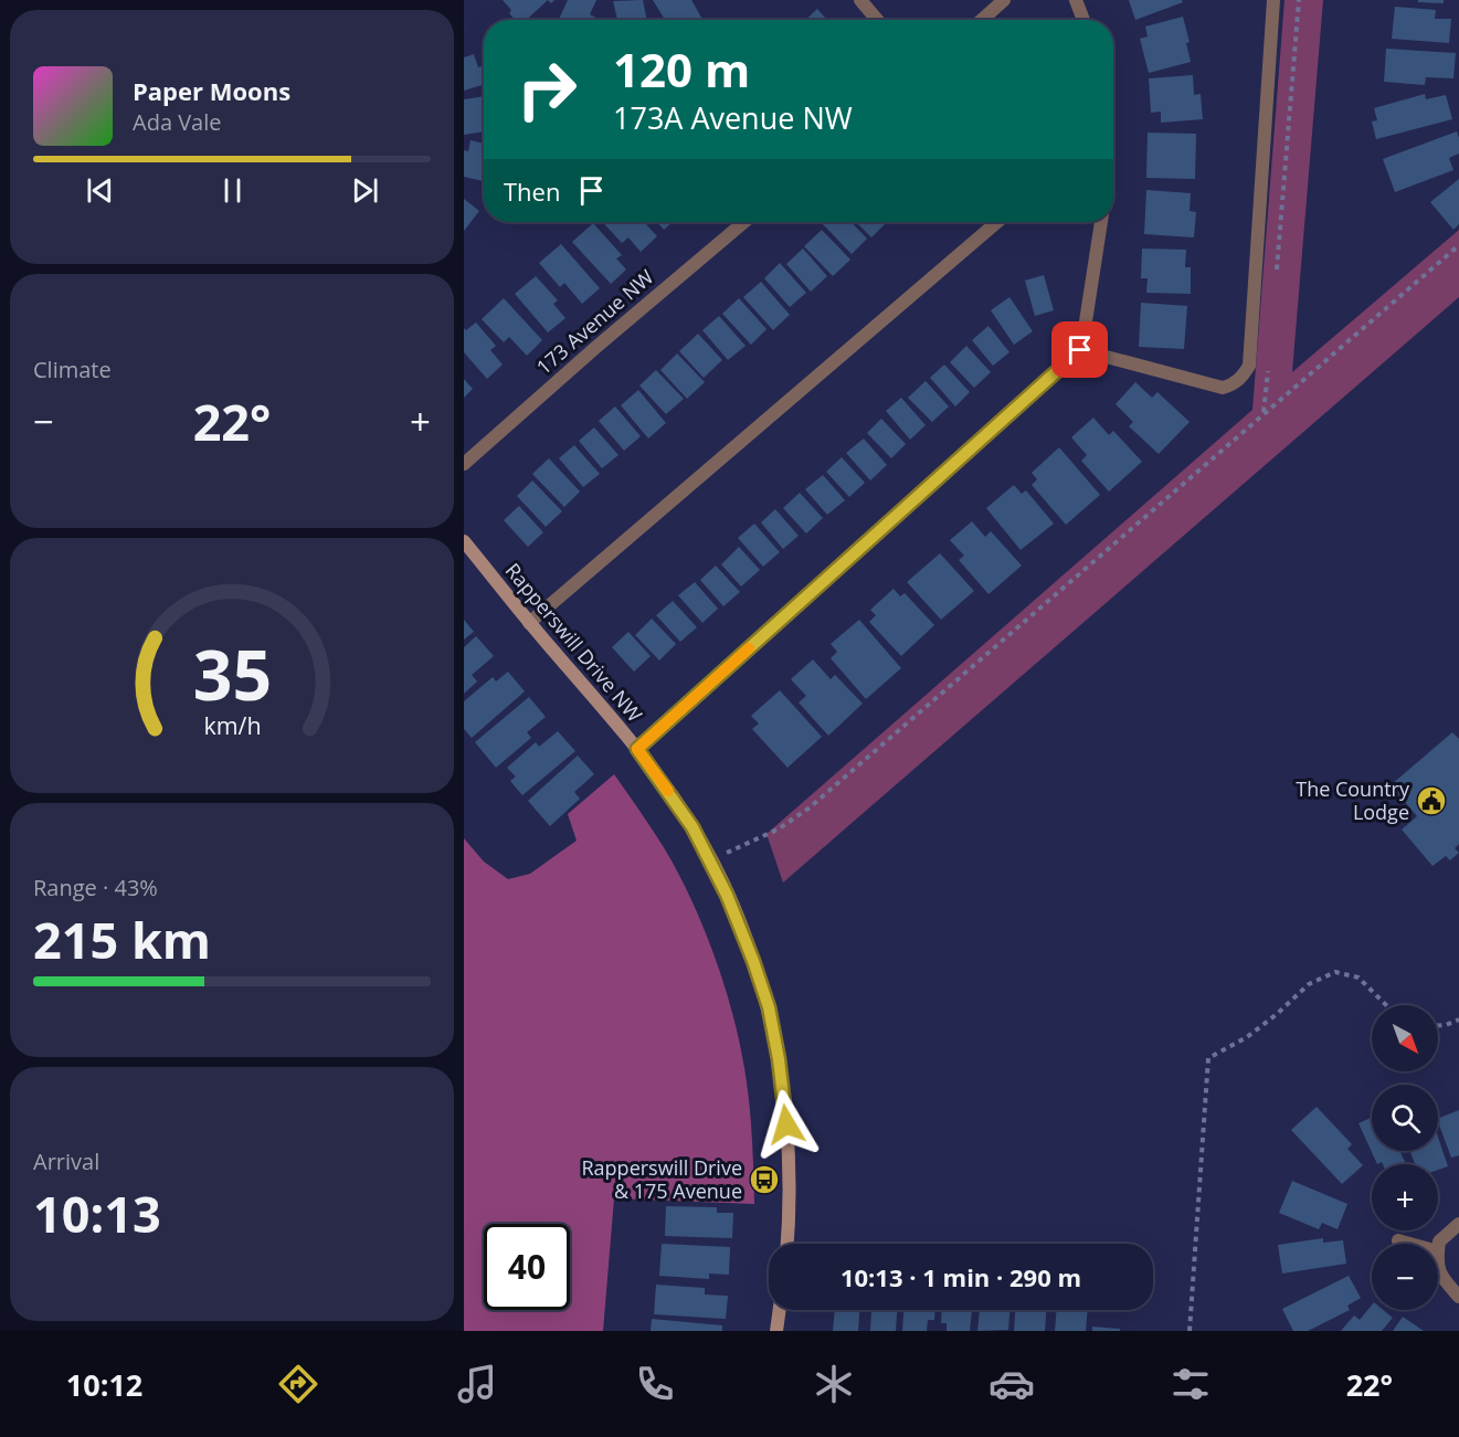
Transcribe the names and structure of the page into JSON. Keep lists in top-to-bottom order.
{
  "streets": {
    "street": ["173 Avenue NW", "Rapperswill Drive NW"]
  },
  "places": {
    "public building": ["The Country Lodge"],
    "bus stop": ["Rapperswill Drive & 175 Avenue"]
  },
  "north": "bottom right",
  "page": {
    "turn": ["120 m", "173A Avenue NW"],
    "song": ["Paper Moons", "Ada Vale"],
    "then": "Then",
    "tile": [
      "Climate",
      ["Range · 43%", "215 km"],
      ["Arrival", "10:13"]
    ],
    "heat": ["−", "22°", "+"],
    "map_buttons": ["+", "−"],
    "limit": "40",
    "trip": "10:13 · 1 min · 290 m",
    "tabs": ["10:12", "22°"],
    "gauge": ["35", "km/h"]
  }
}
